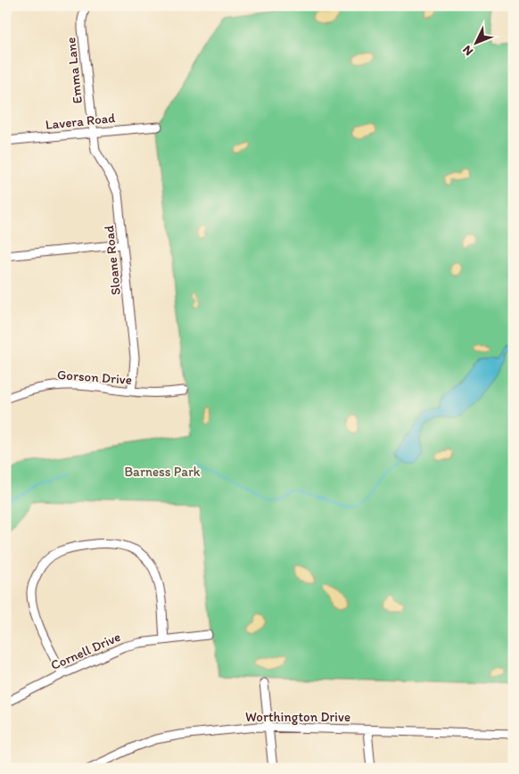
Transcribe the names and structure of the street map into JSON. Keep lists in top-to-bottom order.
{
  "streets": {
    "street": [
      "Emma Lane",
      "Lavera Road",
      "Sloane Road",
      "Gorson Drive",
      "Cornell Drive",
      "Worthington Drive"
    ]
  },
  "crossings": [
    ["Emma Lane", "Lavera Road"],
    ["Emma Lane", "Sloane Road"],
    ["Lavera Road", "Sloane Road"],
    ["Sloane Road", "Gorson Drive"]
  ],
  "parks": ["Barness Park"],
  "north": "bottom left"
}
